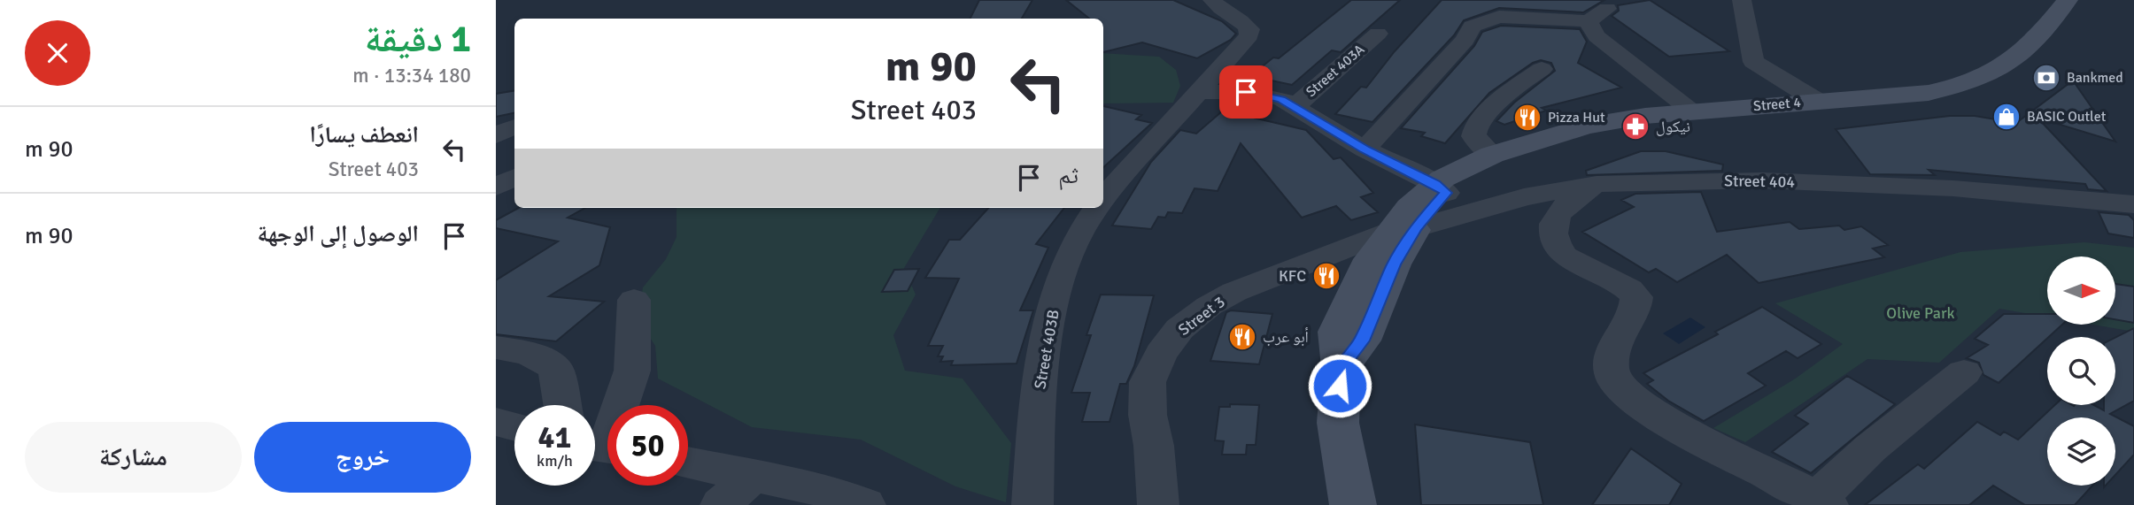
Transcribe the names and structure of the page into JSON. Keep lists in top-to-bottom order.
{
  "streets": {
    "main road": ["Street 4"],
    "street": [
      "Street 403A",
      "Street 404",
      "Street 3",
      "Street 403B"
    ]
  },
  "crossings": [
    ["Street 4", "Street 404"],
    ["Street 4", "Street 3"],
    ["Street 404", "Street 3"]
  ],
  "parks": ["Olive Park"],
  "places": {
    "bank": ["Bankmed"],
    "shop": ["BASIC Outlet"],
    "restaurant": ["Pizza Hut", "KFC", "أبو عرب"],
    "pharmacy": ["نيكول"]
  },
  "north": "right",
  "page": {
    "heading": ["1 دقيقة", "180 m · 13:34"],
    "turn": ["90 m", "Street 403"],
    "list": [
      {
        "name": "انعطف يسارًا",
        "note": "Street 403",
        "value": "90 m"
      },
      {
        "name": "الوصول إلى الوجهة",
        "value": "90 m"
      }
    ],
    "then": "ثم",
    "speed": "41 km/h",
    "limit": "50",
    "buttons": ["خروج", "مشاركة"]
  }
}
